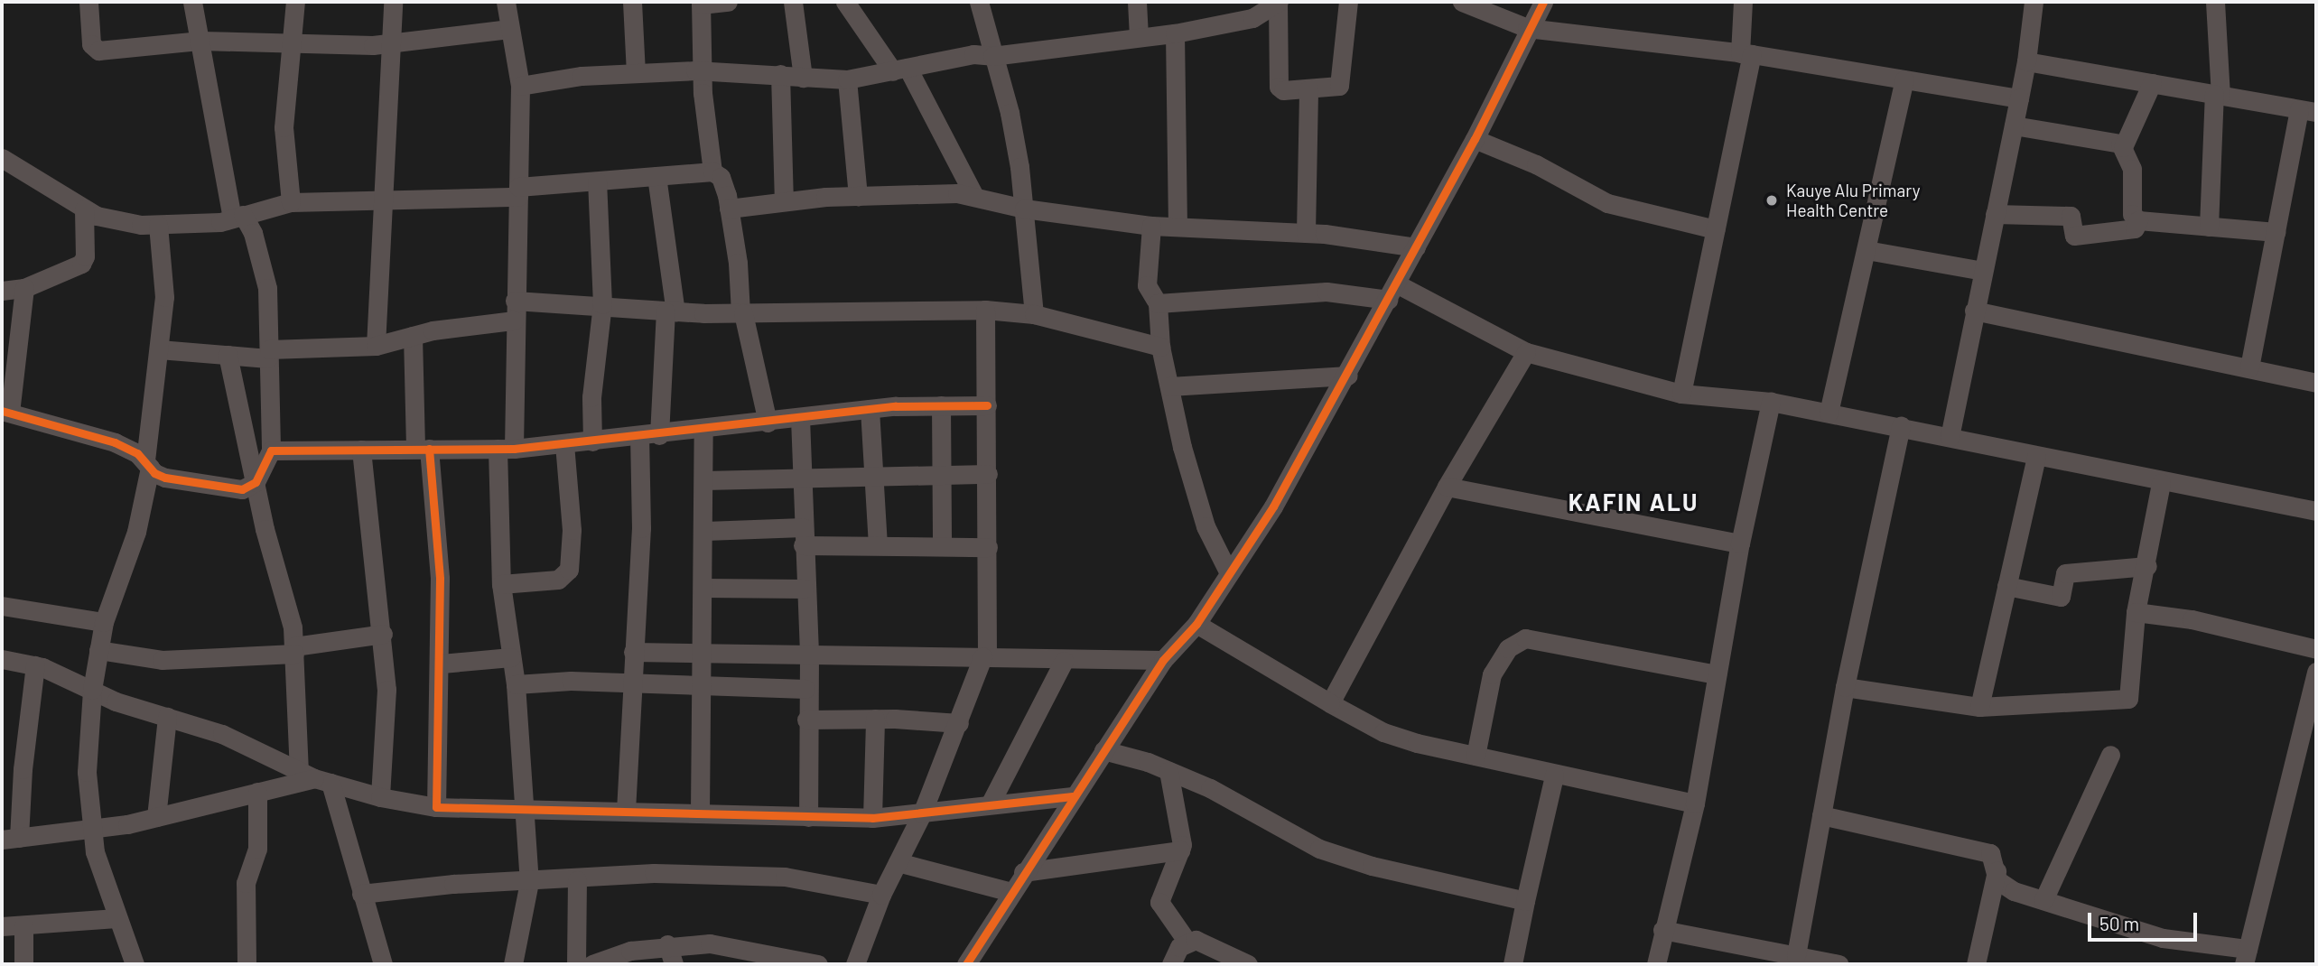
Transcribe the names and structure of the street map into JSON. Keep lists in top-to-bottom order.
{
  "districts": ["KAFIN ALU"],
  "places": ["Kauye Alu Primary Health Centre"],
  "scale_bar": "50 m"
}
